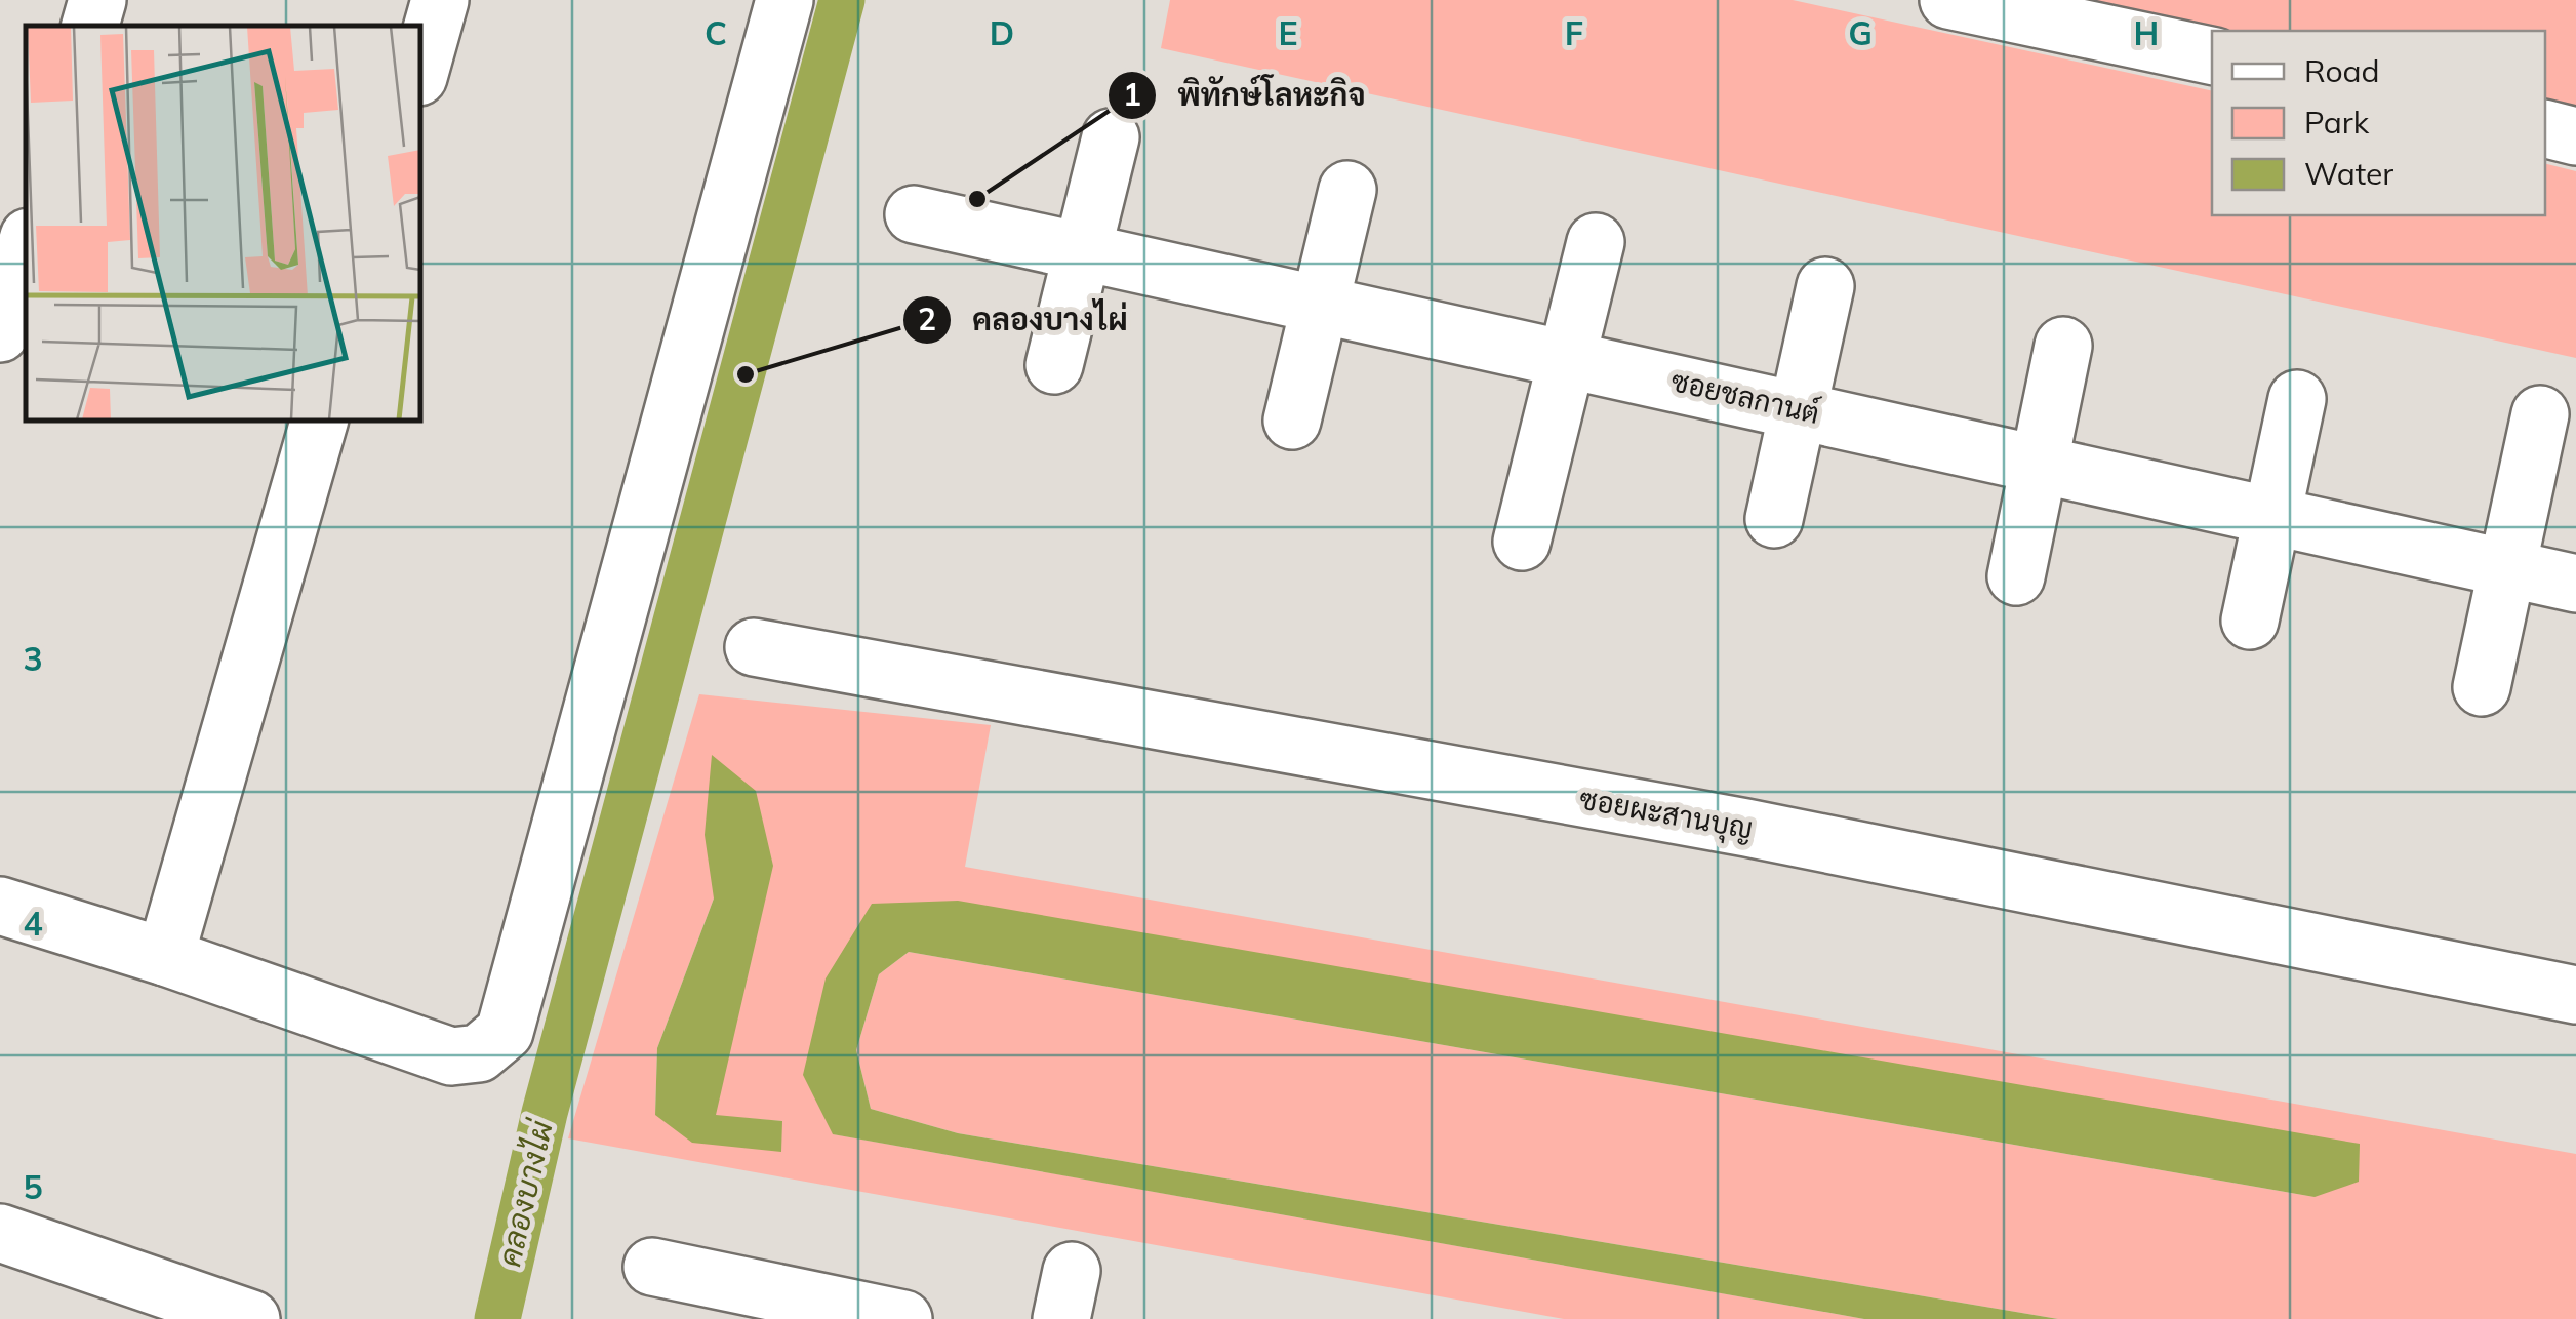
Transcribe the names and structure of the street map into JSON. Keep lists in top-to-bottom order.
{
  "streets": {
    "street": ["ซอยชลกานต์", "ซอยผะสานบุญ"]
  },
  "water": ["คลองบางไผ่"],
  "places": ["พิทักษ์โลหะกิจ", "คลองบางไผ่"],
  "legend": ["Road", "Park", "Water"],
  "grid": {
    "columns": [
      "C",
      "D",
      "E",
      "F",
      "G",
      "H"
    ],
    "rows": ["3", "4", "5"]
  }
}
